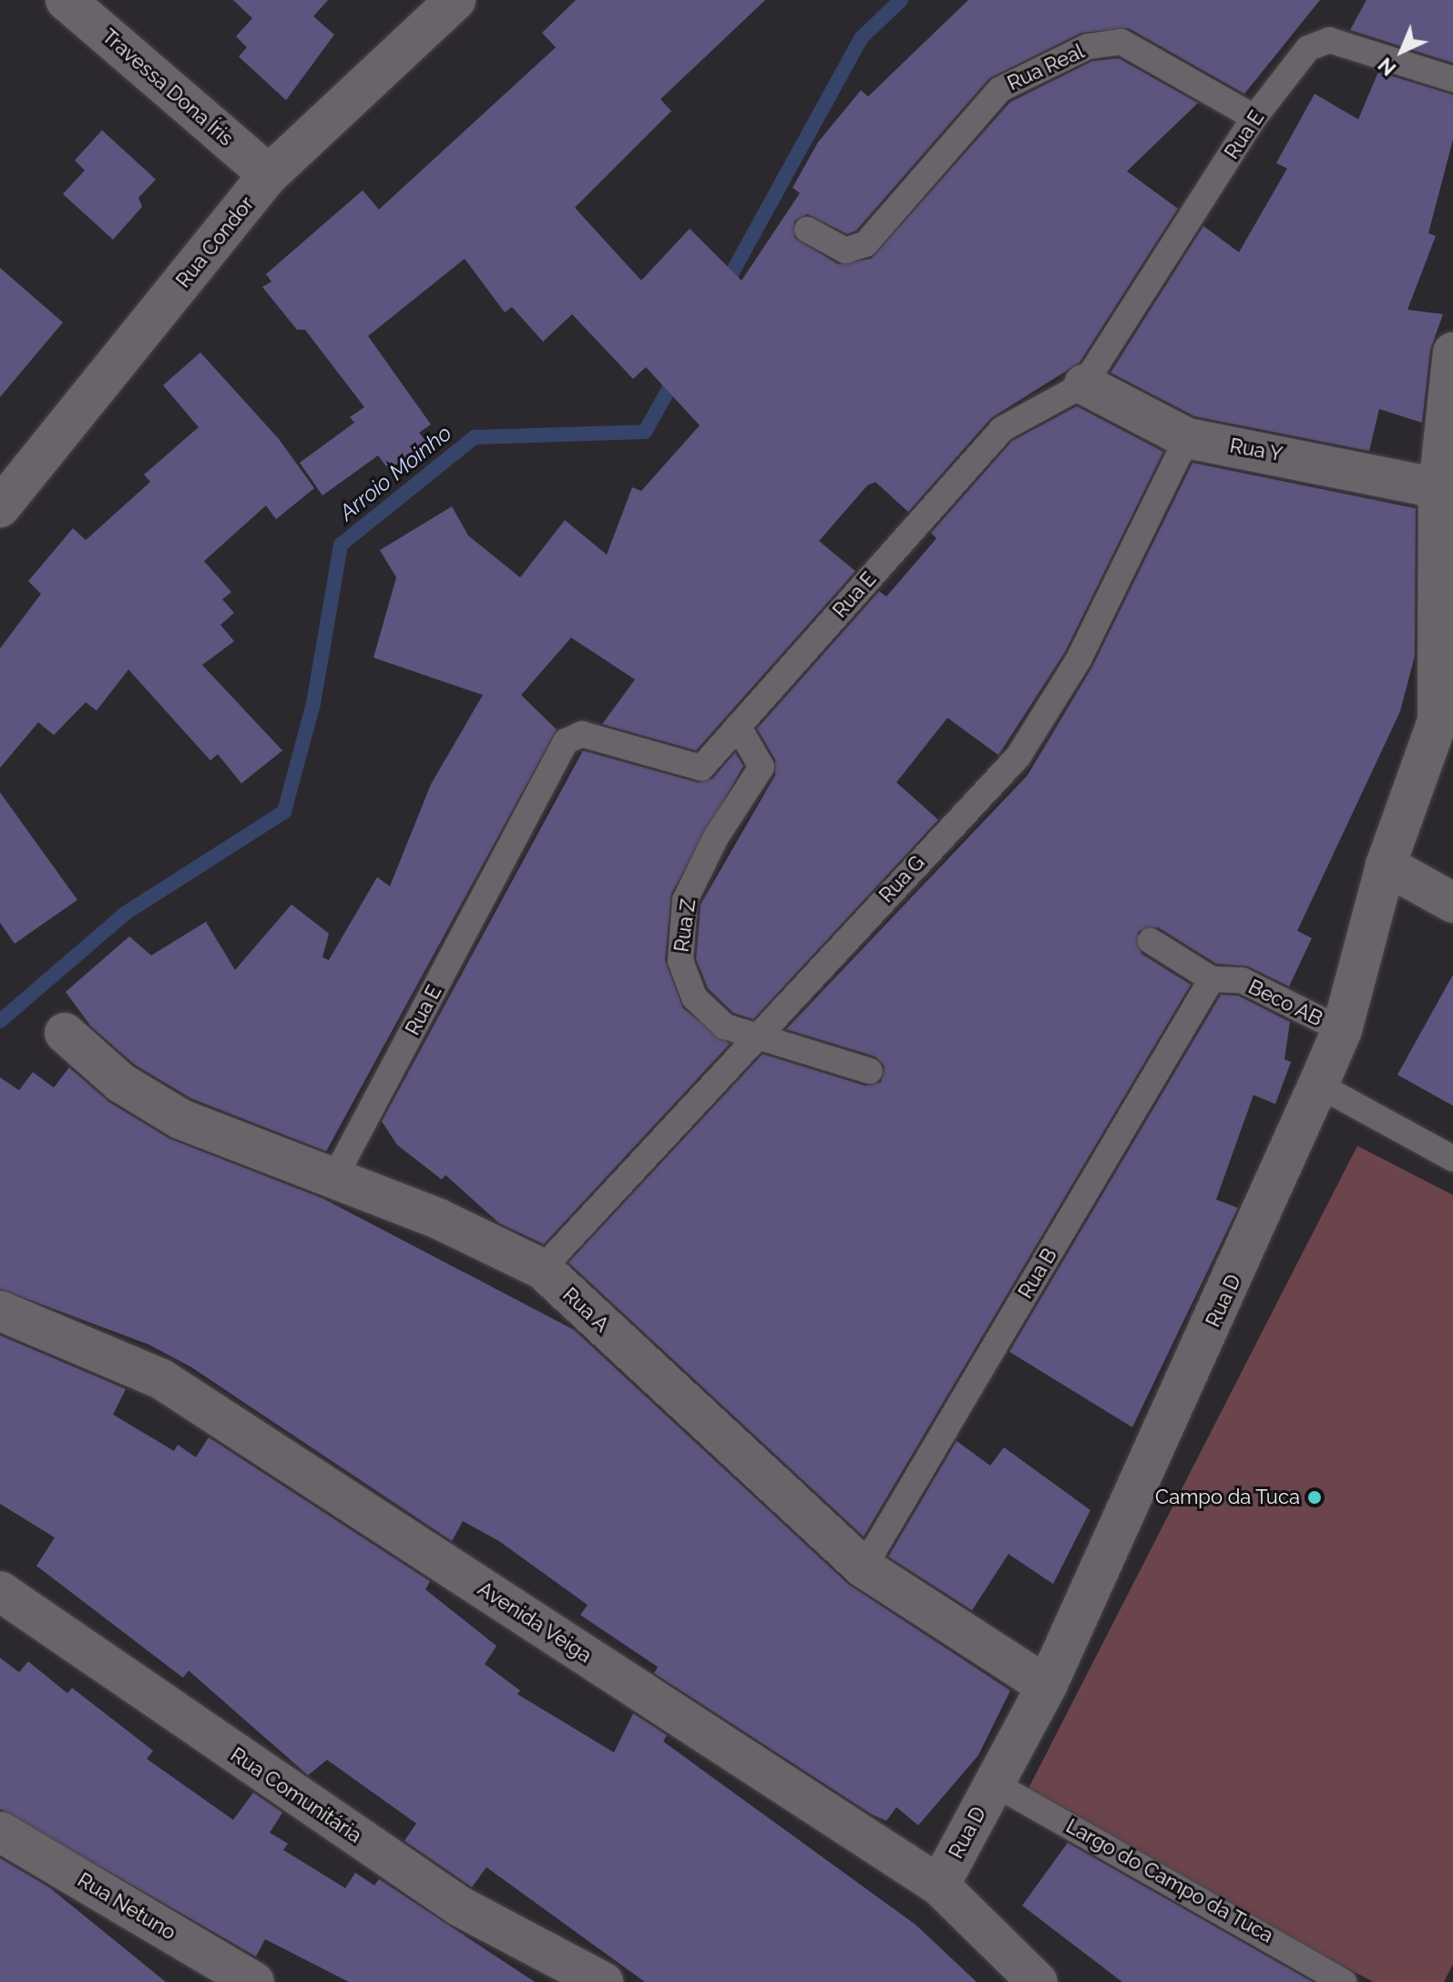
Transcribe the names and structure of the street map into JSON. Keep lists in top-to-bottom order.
{
  "streets": {
    "street": [
      "Travessa Dona Íris",
      "Rua Condor",
      "Rua Y",
      "Rua D",
      "Rua A",
      "Avenida Veiga",
      "Rua Comunitária",
      "Rua Netuno"
    ],
    "lane": [
      "Rua Real",
      "Rua E",
      "Rua G",
      "Rua Z",
      "Beco AB",
      "Rua B",
      "Largo do Campo da Tuca"
    ]
  },
  "crossings": [
    ["Rua Real", "Rua E"],
    ["Travessa Dona Íris", "Rua Condor"],
    ["Rua E", "Rua Y"],
    ["Rua E", "Rua Z"],
    ["Rua E", "Rua A"],
    ["Rua Y", "Rua G"],
    ["Rua Y", "Rua D"],
    ["Rua G", "Rua Z"],
    ["Rua G", "Rua A"],
    ["Beco AB", "Rua B"],
    ["Beco AB", "Rua D"],
    ["Rua B", "Rua A"],
    ["Rua D", "Rua A"],
    ["Rua D", "Avenida Veiga"],
    ["Rua D", "Largo do Campo da Tuca"]
  ],
  "water": ["Arroio Moinho"],
  "places": ["Campo da Tuca"],
  "north": "bottom left"
}
